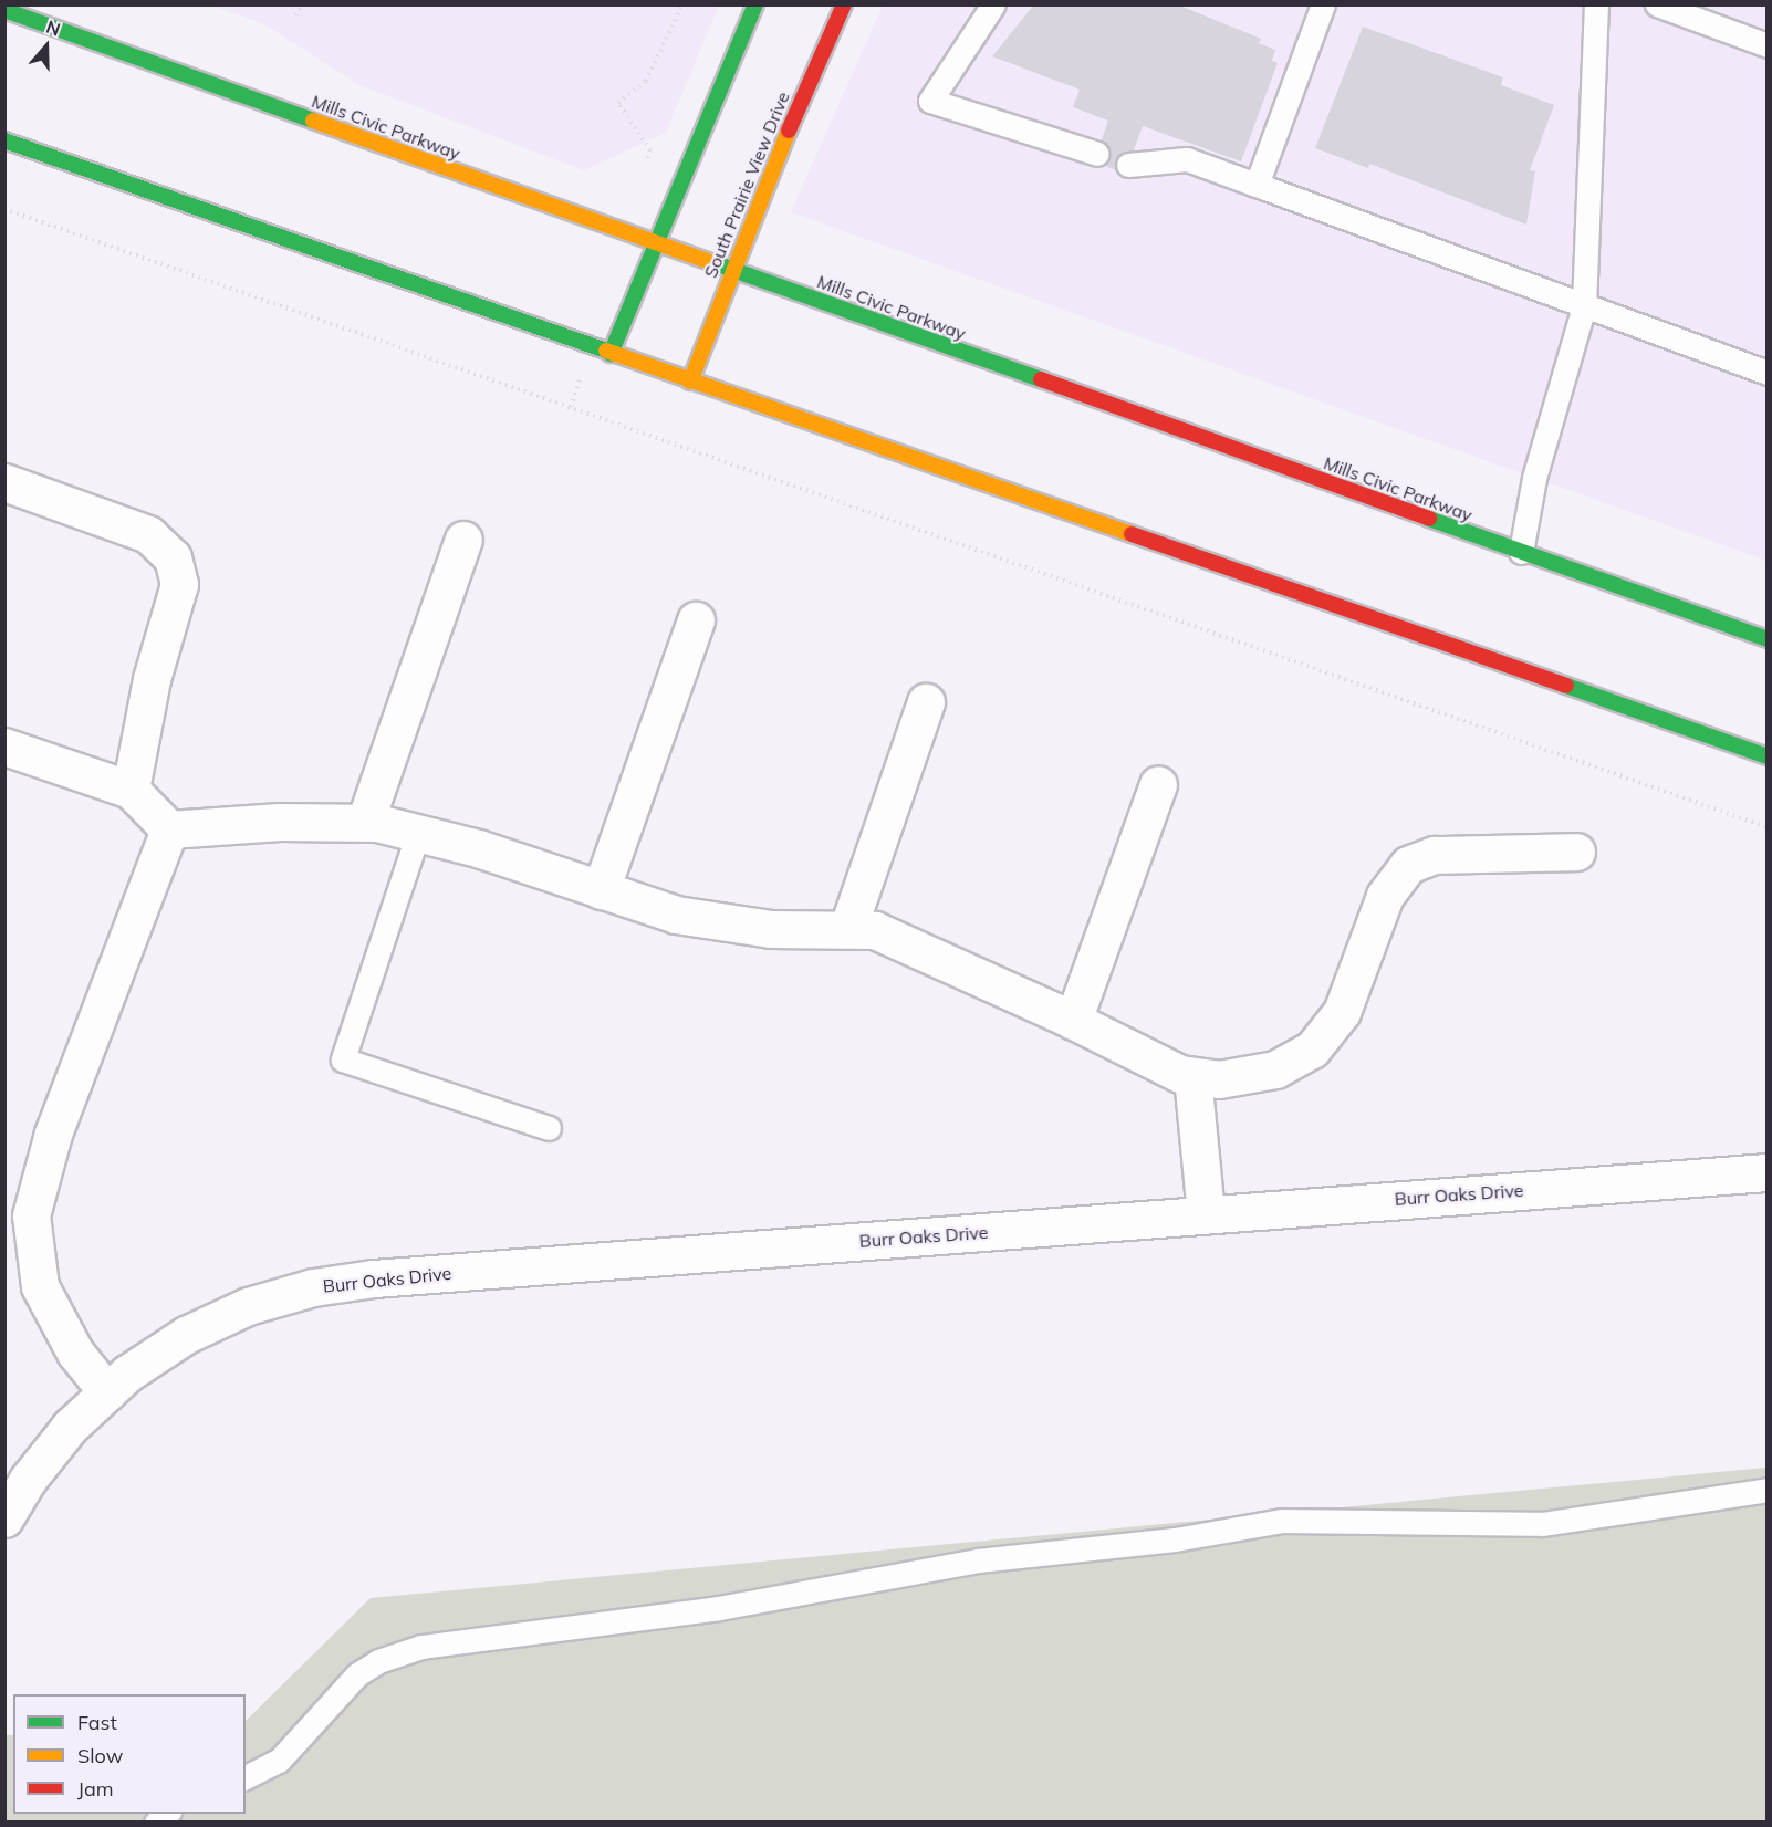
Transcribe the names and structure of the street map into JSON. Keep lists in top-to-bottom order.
{
  "streets": {
    "main road": ["Mills Civic Parkway", "South Prairie View Drive"],
    "street": ["Burr Oaks Drive"]
  },
  "crossings": [
    ["Mills Civic Parkway", "South Prairie View Drive"]
  ],
  "legend": ["Fast", "Slow", "Jam"],
  "north": "top"
}
